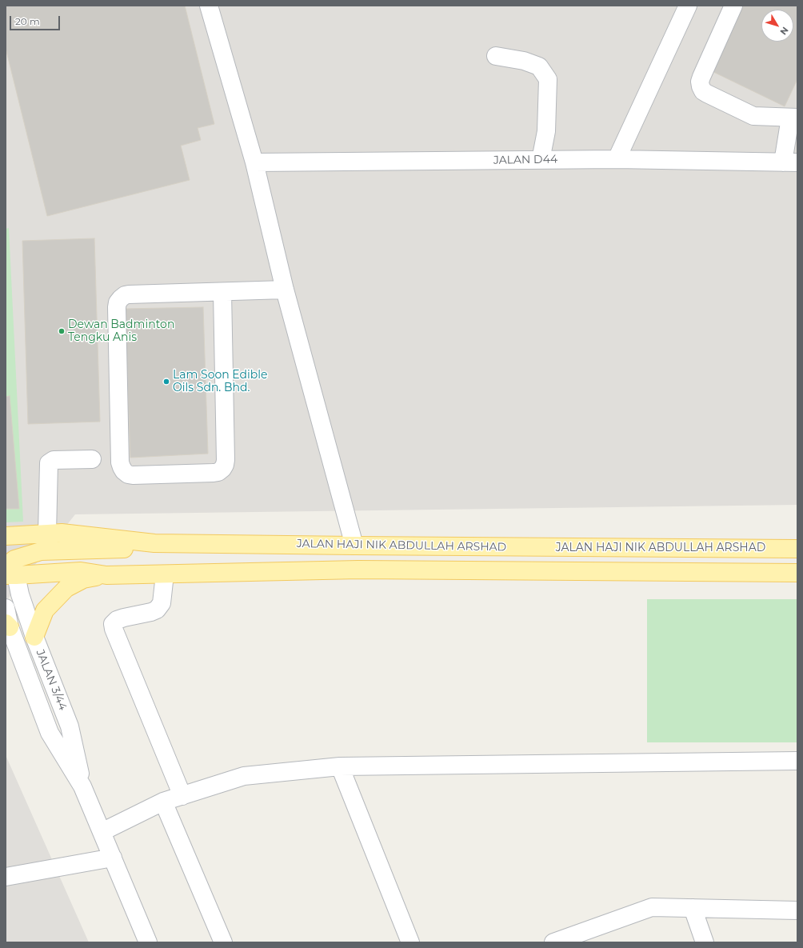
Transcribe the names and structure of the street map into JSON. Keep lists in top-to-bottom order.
{
  "streets": {
    "main road": ["JALAN HAJI NIK ABDULLAH ARSHAD"],
    "street": ["JALAN D44", "JALAN 3/44"]
  },
  "crossings": [
    ["JALAN HAJI NIK ABDULLAH ARSHAD", "JALAN 3/44"]
  ],
  "places": ["Dewan Badminton Tengku Anis", "Lam Soon Edible Oils Sdn. Bhd."],
  "scale_bar": "20 m",
  "north": "bottom right"
}
